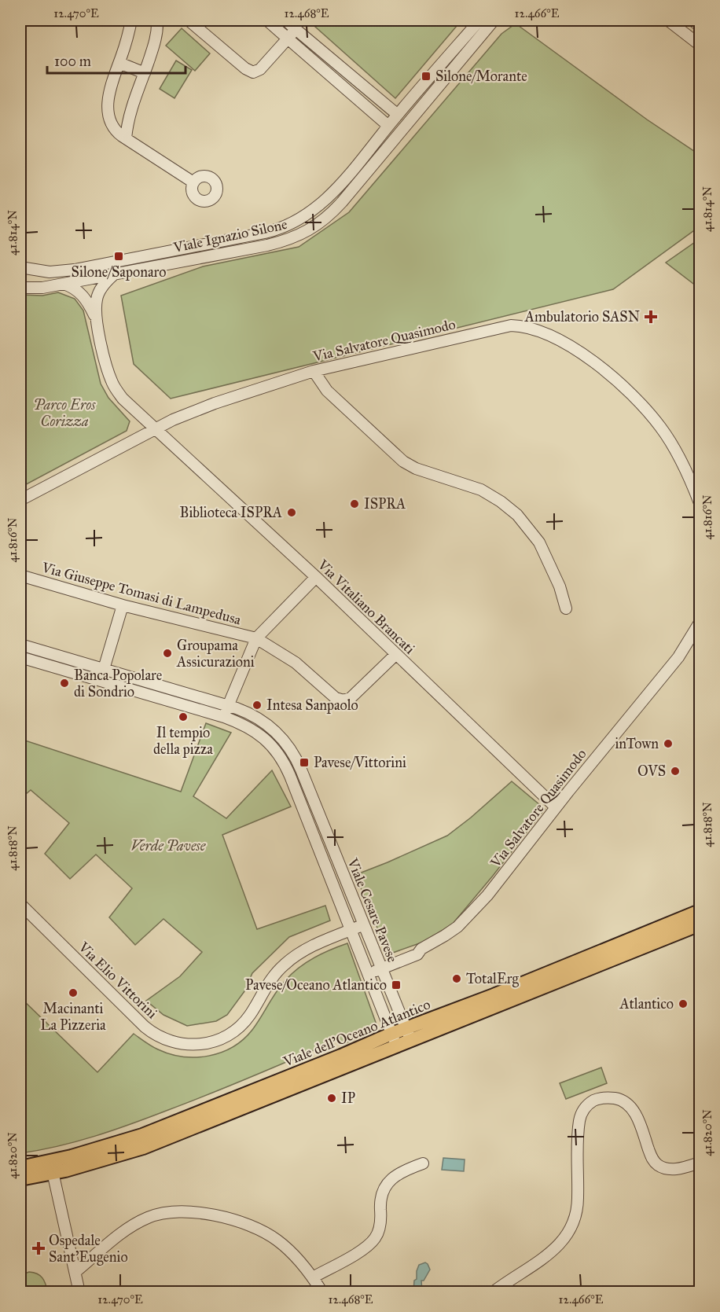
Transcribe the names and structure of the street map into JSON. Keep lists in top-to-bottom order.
{
  "streets": {
    "main road": ["Viale dell'Oceano Atlantico"],
    "street": [
      "Viale Ignazio Silone",
      "Via Salvatore Quasimodo",
      "Via Giuseppe Tomasi di Lampedusa",
      "Via Vitaliano Brancati",
      "Viale Cesare Pavese",
      "Via Elio Vittorini"
    ]
  },
  "crossings": [
    ["Via Salvatore Quasimodo", "Via Vitaliano Brancati"],
    ["Via Salvatore Quasimodo", "Viale Cesare Pavese"],
    ["Via Giuseppe Tomasi di Lampedusa", "Via Vitaliano Brancati"],
    ["Viale Cesare Pavese", "Via Elio Vittorini"],
    ["Viale Cesare Pavese", "Viale dell'Oceano Atlantico"]
  ],
  "parks": ["Parco Eros Corizza", "Verde Pavese"],
  "places": {
    "transit": [
      "Silone/Morante",
      "Silone/Saponaro",
      "Pavese/Vittorini",
      "Pavese/Oceano Atlantico"
    ],
    "health": ["Ambulatorio SASN", "Ospedale Sant'Eugenio"],
    "other": [
      "ISPRA",
      "Biblioteca ISPRA",
      "Groupama Assicurazioni",
      "Banca Popolare di Sondrio",
      "Intesa Sanpaolo",
      "Il tempio della pizza",
      "inTown",
      "OVS",
      "TotalErg",
      "Macinanti La Pizzeria",
      "Atlantico",
      "IP"
    ]
  },
  "scale_bar": "100 m",
  "coordinates": [
    "12.470°E",
    "12.468°E",
    "12.466°E",
    "41.814°N",
    "41.816°N",
    "41.818°N",
    "41.820°N"
  ]
}
